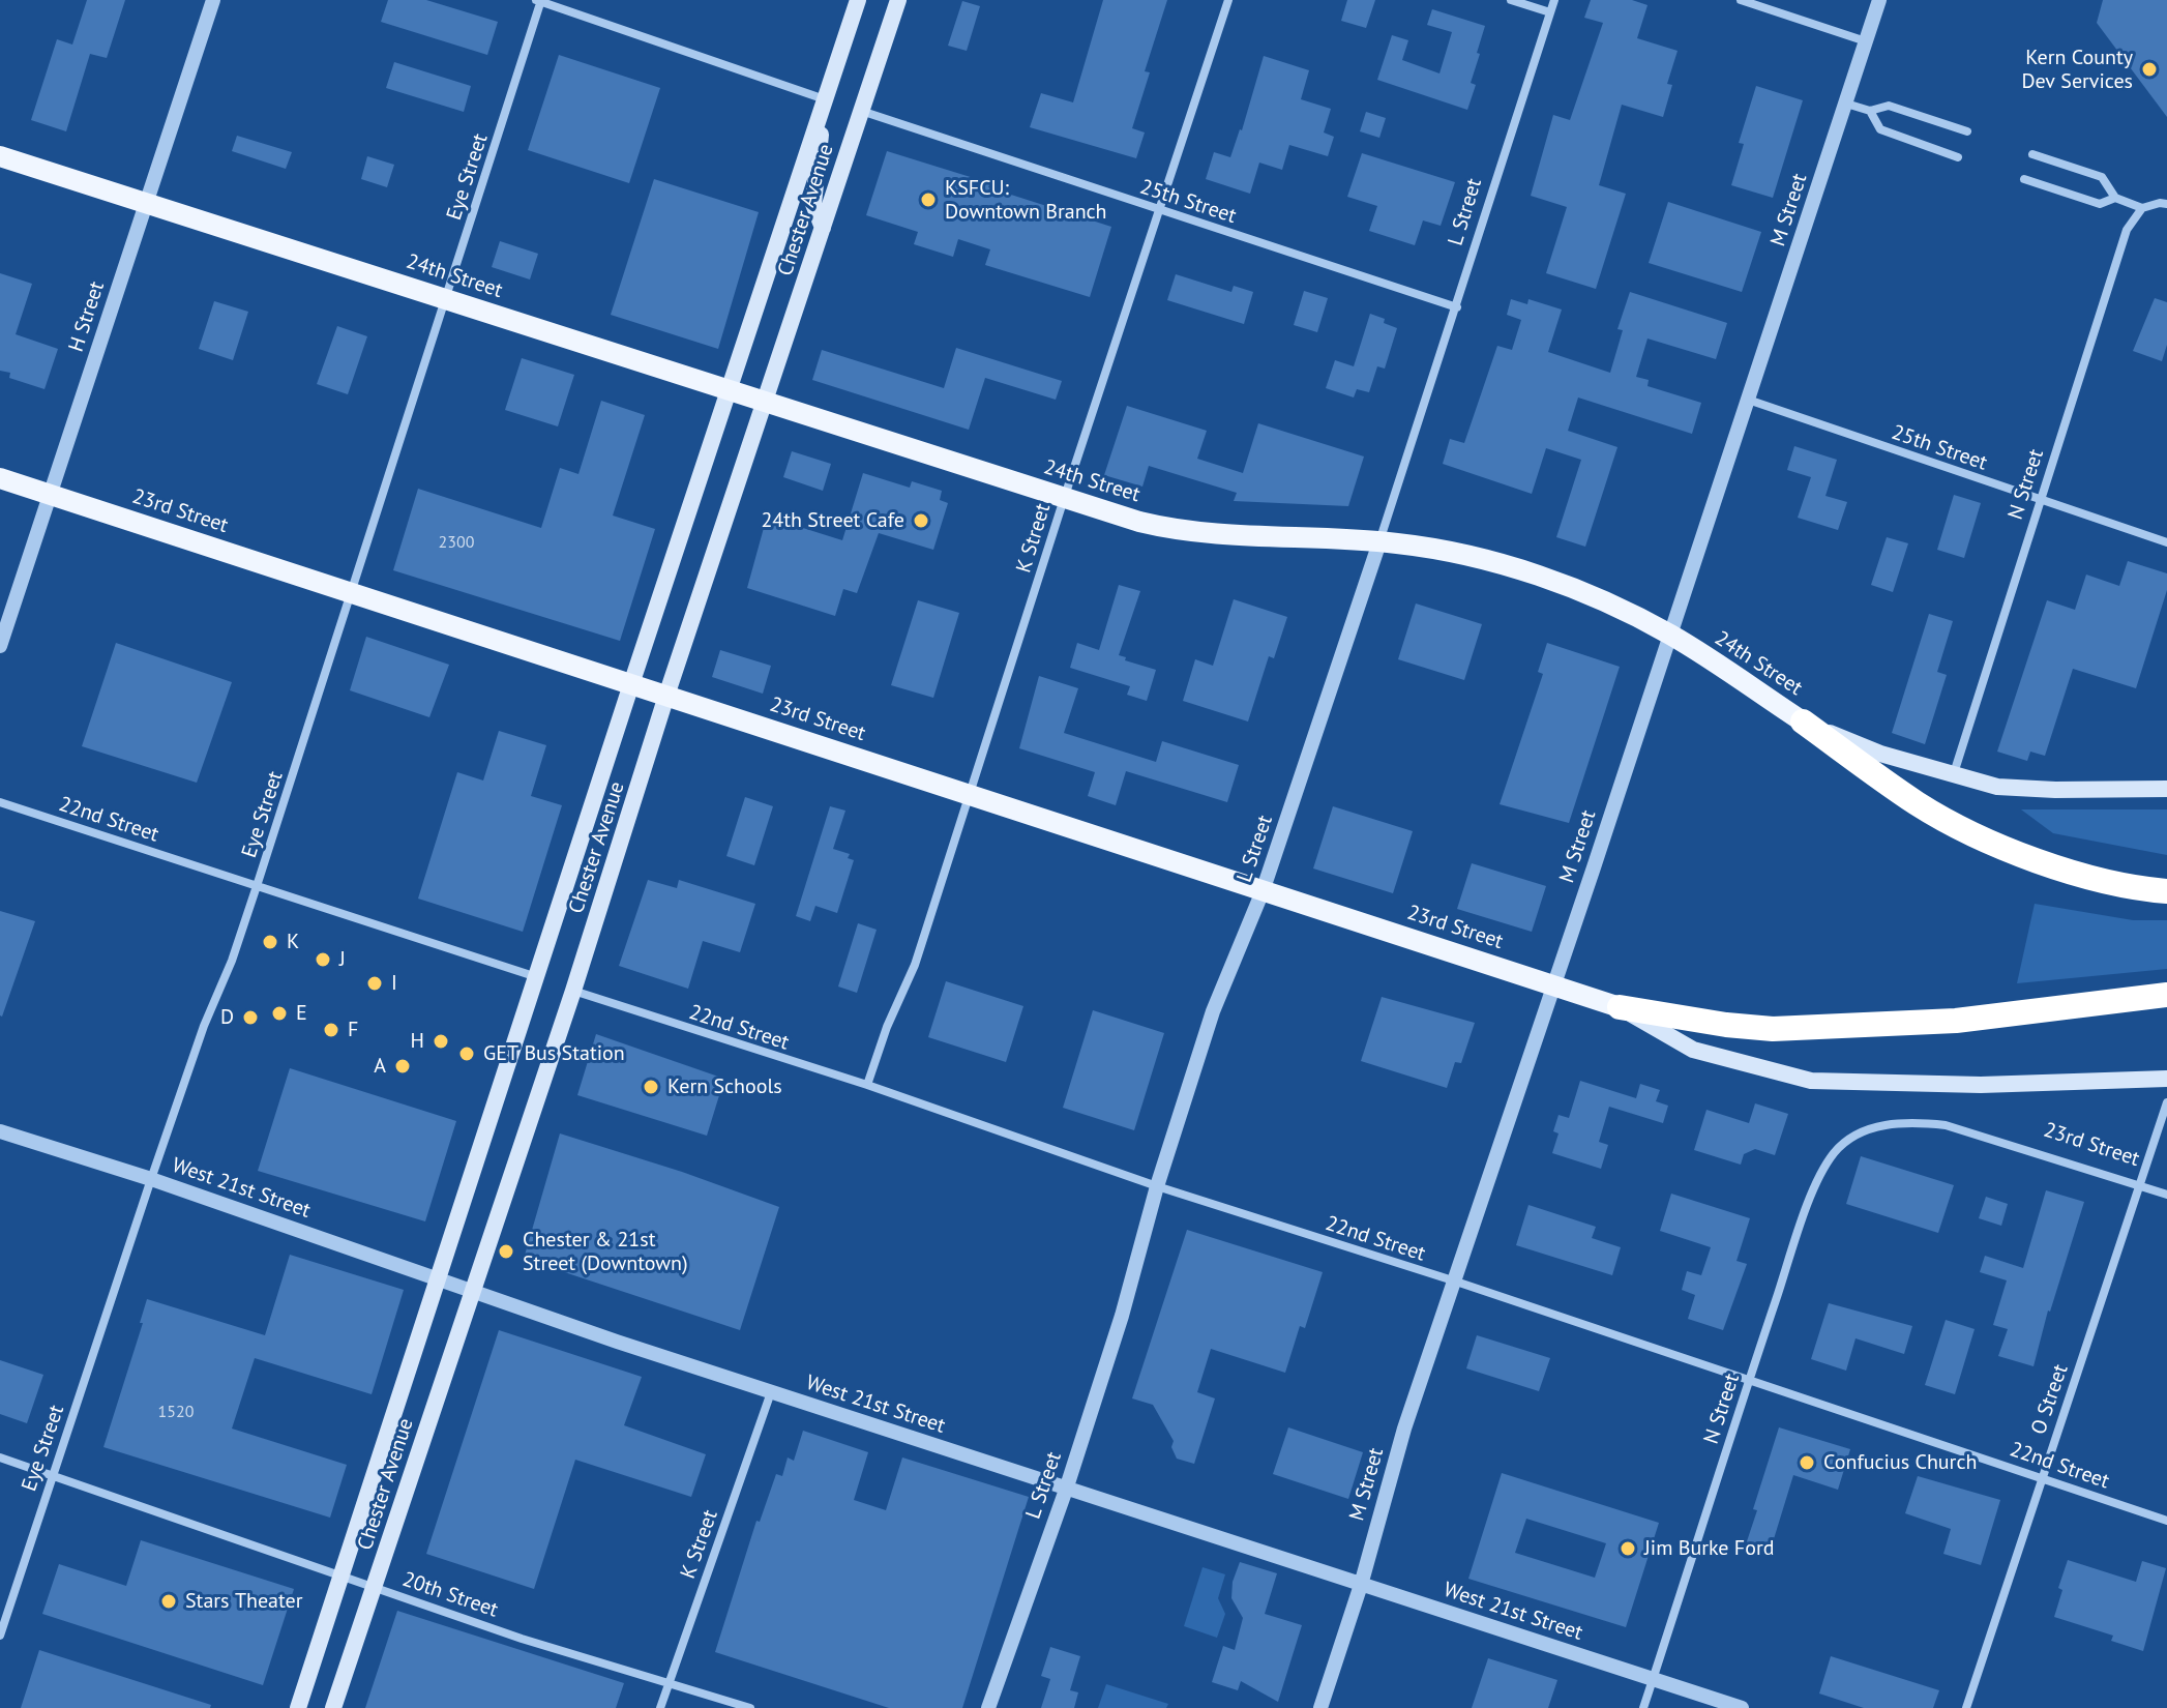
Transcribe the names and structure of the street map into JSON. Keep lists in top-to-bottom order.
{
  "streets": {
    "main road": ["Chester Avenue", "24th Street", "23rd Street"],
    "street": [
      "Eye Street",
      "25th Street",
      "M Street",
      "L Street",
      "H Street",
      "N Street",
      "K Street",
      "22nd Street",
      "West 21st Street",
      "O Street",
      "20th Street"
    ]
  },
  "crossings": [
    ["Eye Street", "24th Street"],
    ["Eye Street", "23rd Street"],
    ["Eye Street", "22nd Street"],
    ["Eye Street", "West 21st Street"],
    ["Eye Street", "20th Street"],
    ["25th Street", "Chester Avenue"],
    ["25th Street", "M Street"],
    ["25th Street", "L Street"],
    ["25th Street", "N Street"],
    ["25th Street", "K Street"],
    ["Chester Avenue", "24th Street"],
    ["Chester Avenue", "23rd Street"],
    ["Chester Avenue", "22nd Street"],
    ["Chester Avenue", "West 21st Street"],
    ["Chester Avenue", "20th Street"],
    ["M Street", "24th Street"],
    ["M Street", "23rd Street"],
    ["M Street", "22nd Street"],
    ["M Street", "West 21st Street"],
    ["L Street", "24th Street"],
    ["L Street", "23rd Street"],
    ["L Street", "22nd Street"],
    ["L Street", "West 21st Street"],
    ["24th Street", "H Street"],
    ["24th Street", "N Street"],
    ["24th Street", "K Street"],
    ["H Street", "23rd Street"],
    ["N Street", "23rd Street"],
    ["N Street", "22nd Street"],
    ["N Street", "West 21st Street"],
    ["23rd Street", "K Street"],
    ["23rd Street", "O Street"],
    ["K Street", "22nd Street"],
    ["K Street", "West 21st Street"],
    ["K Street", "20th Street"],
    ["22nd Street", "O Street"]
  ],
  "places": [
    "Kern County Dev Services",
    "KSFCU: Downtown Branch",
    "24th Street Cafe",
    "K",
    "J",
    "I",
    "E",
    "D",
    "F",
    "H",
    "GET Bus Station",
    "A",
    "Kern Schools",
    "Chester & 21st Street (Downtown)",
    "Confucius Church",
    "Jim Burke Ford",
    "Stars Theater"
  ],
  "house_numbers": ["2300", "1520"]
}
